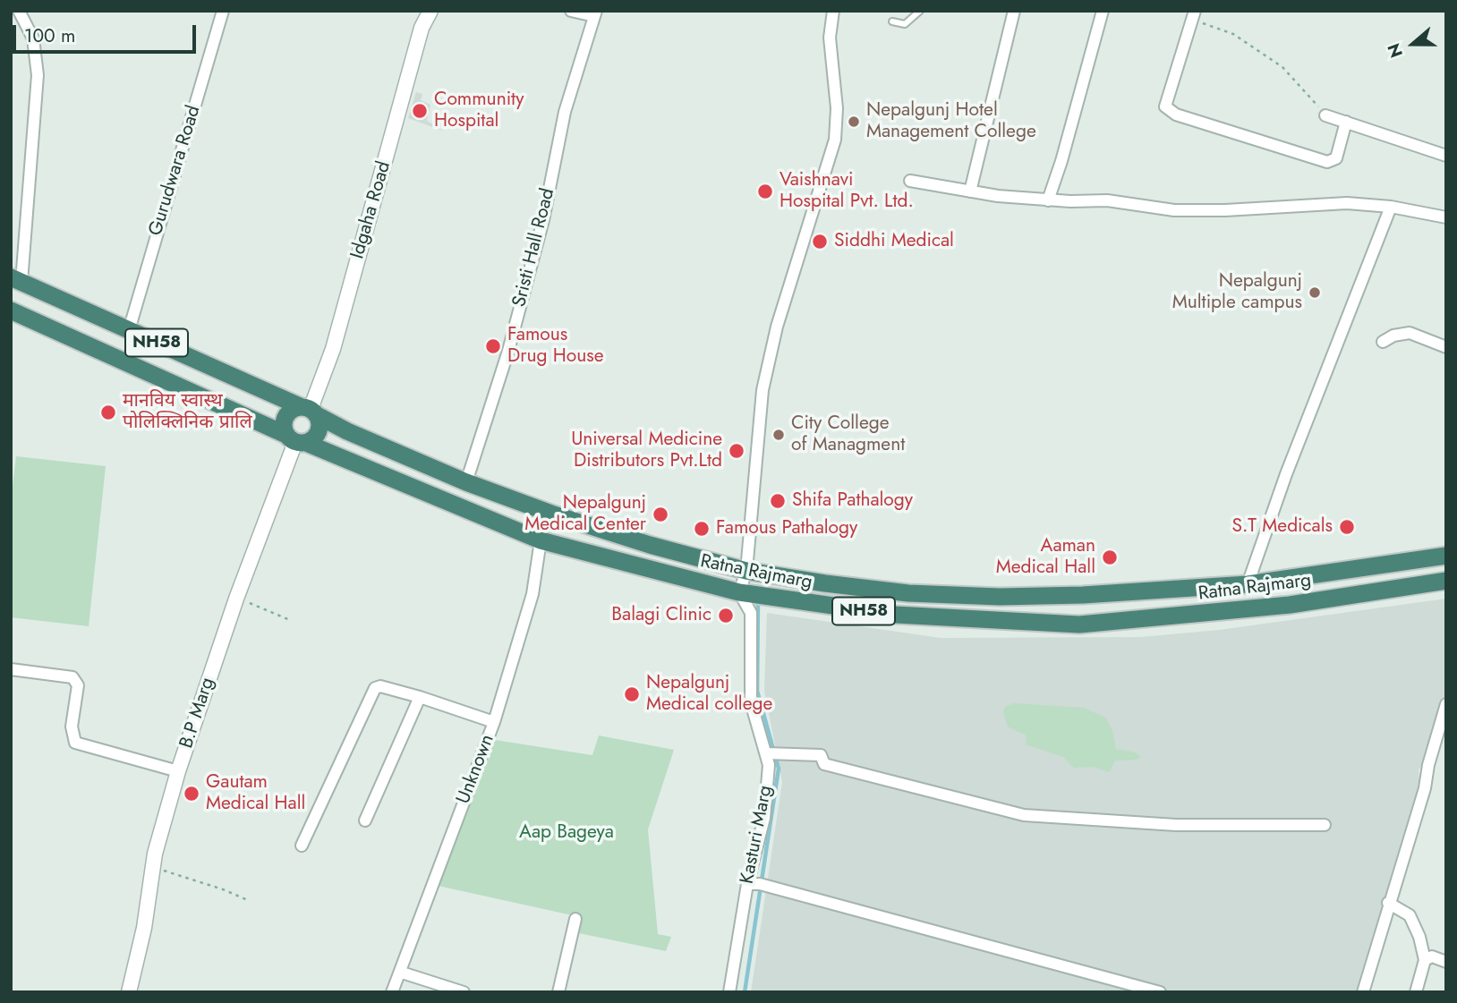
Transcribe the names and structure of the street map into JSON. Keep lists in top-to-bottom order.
{
  "streets": {
    "highway": ["NH58", "Ratna Rajmarg"],
    "street": [
      "Gurudwara Road",
      "Idgaha Road",
      "Sristi Hall Road",
      "B.P Marg",
      "Unknown",
      "Kasturi Marg"
    ]
  },
  "crossings": [
    ["Gurudwara Road", "Ratna Rajmarg"],
    ["Idgaha Road", "Ratna Rajmarg"],
    ["Sristi Hall Road", "Ratna Rajmarg"],
    ["Ratna Rajmarg", "B.P Marg"],
    ["Ratna Rajmarg", "Unknown"],
    ["Ratna Rajmarg", "Kasturi Marg"]
  ],
  "parks": ["Aap Bageya"],
  "places": [
    "Community Hospital",
    "Nepalgunj Hotel Management College",
    "Vaishnavi Hospital Pvt. Ltd.",
    "Siddhi Medical",
    "Nepalgunj Multiple campus",
    "Famous Drug House",
    "मानविय स्वास्थ पोलिक्लिनिक प्रालि",
    "City College of Managment",
    "Universal Medicine Distributors Pvt.Ltd",
    "Shifa Pathalogy",
    "Nepalgunj Medical Center",
    "S.T Medicals",
    "Famous Pathalogy",
    "Aaman Medical Hall",
    "Balagi Clinic",
    "Nepalgunj Medical college",
    "Gautam Medical Hall"
  ],
  "scale_bar": "100 m",
  "north": "left"
}
